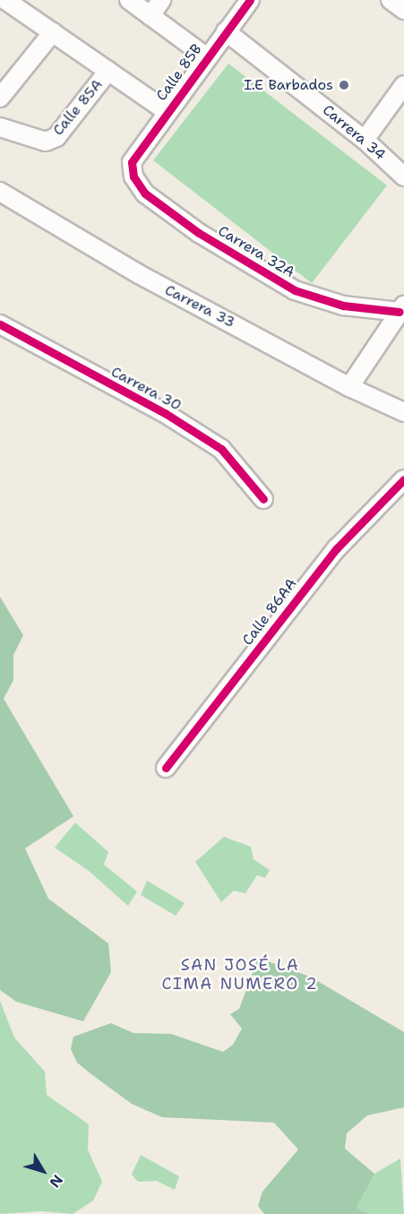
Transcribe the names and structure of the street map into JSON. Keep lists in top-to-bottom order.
{
  "streets": {
    "street": [
      "Calle 85B",
      "Calle 85A",
      "Carrera 34",
      "Carrera 32A",
      "Carrera 33",
      "Carrera 30",
      "Calle 86AA"
    ]
  },
  "crossings": [
    ["Calle 85B", "Carrera 34"],
    ["Calle 85B", "Carrera 32A"]
  ],
  "districts": ["SAN JOSÉ LA CIMA NUMERO 2"],
  "places": ["I.E Barbados"],
  "north": "bottom right"
}
